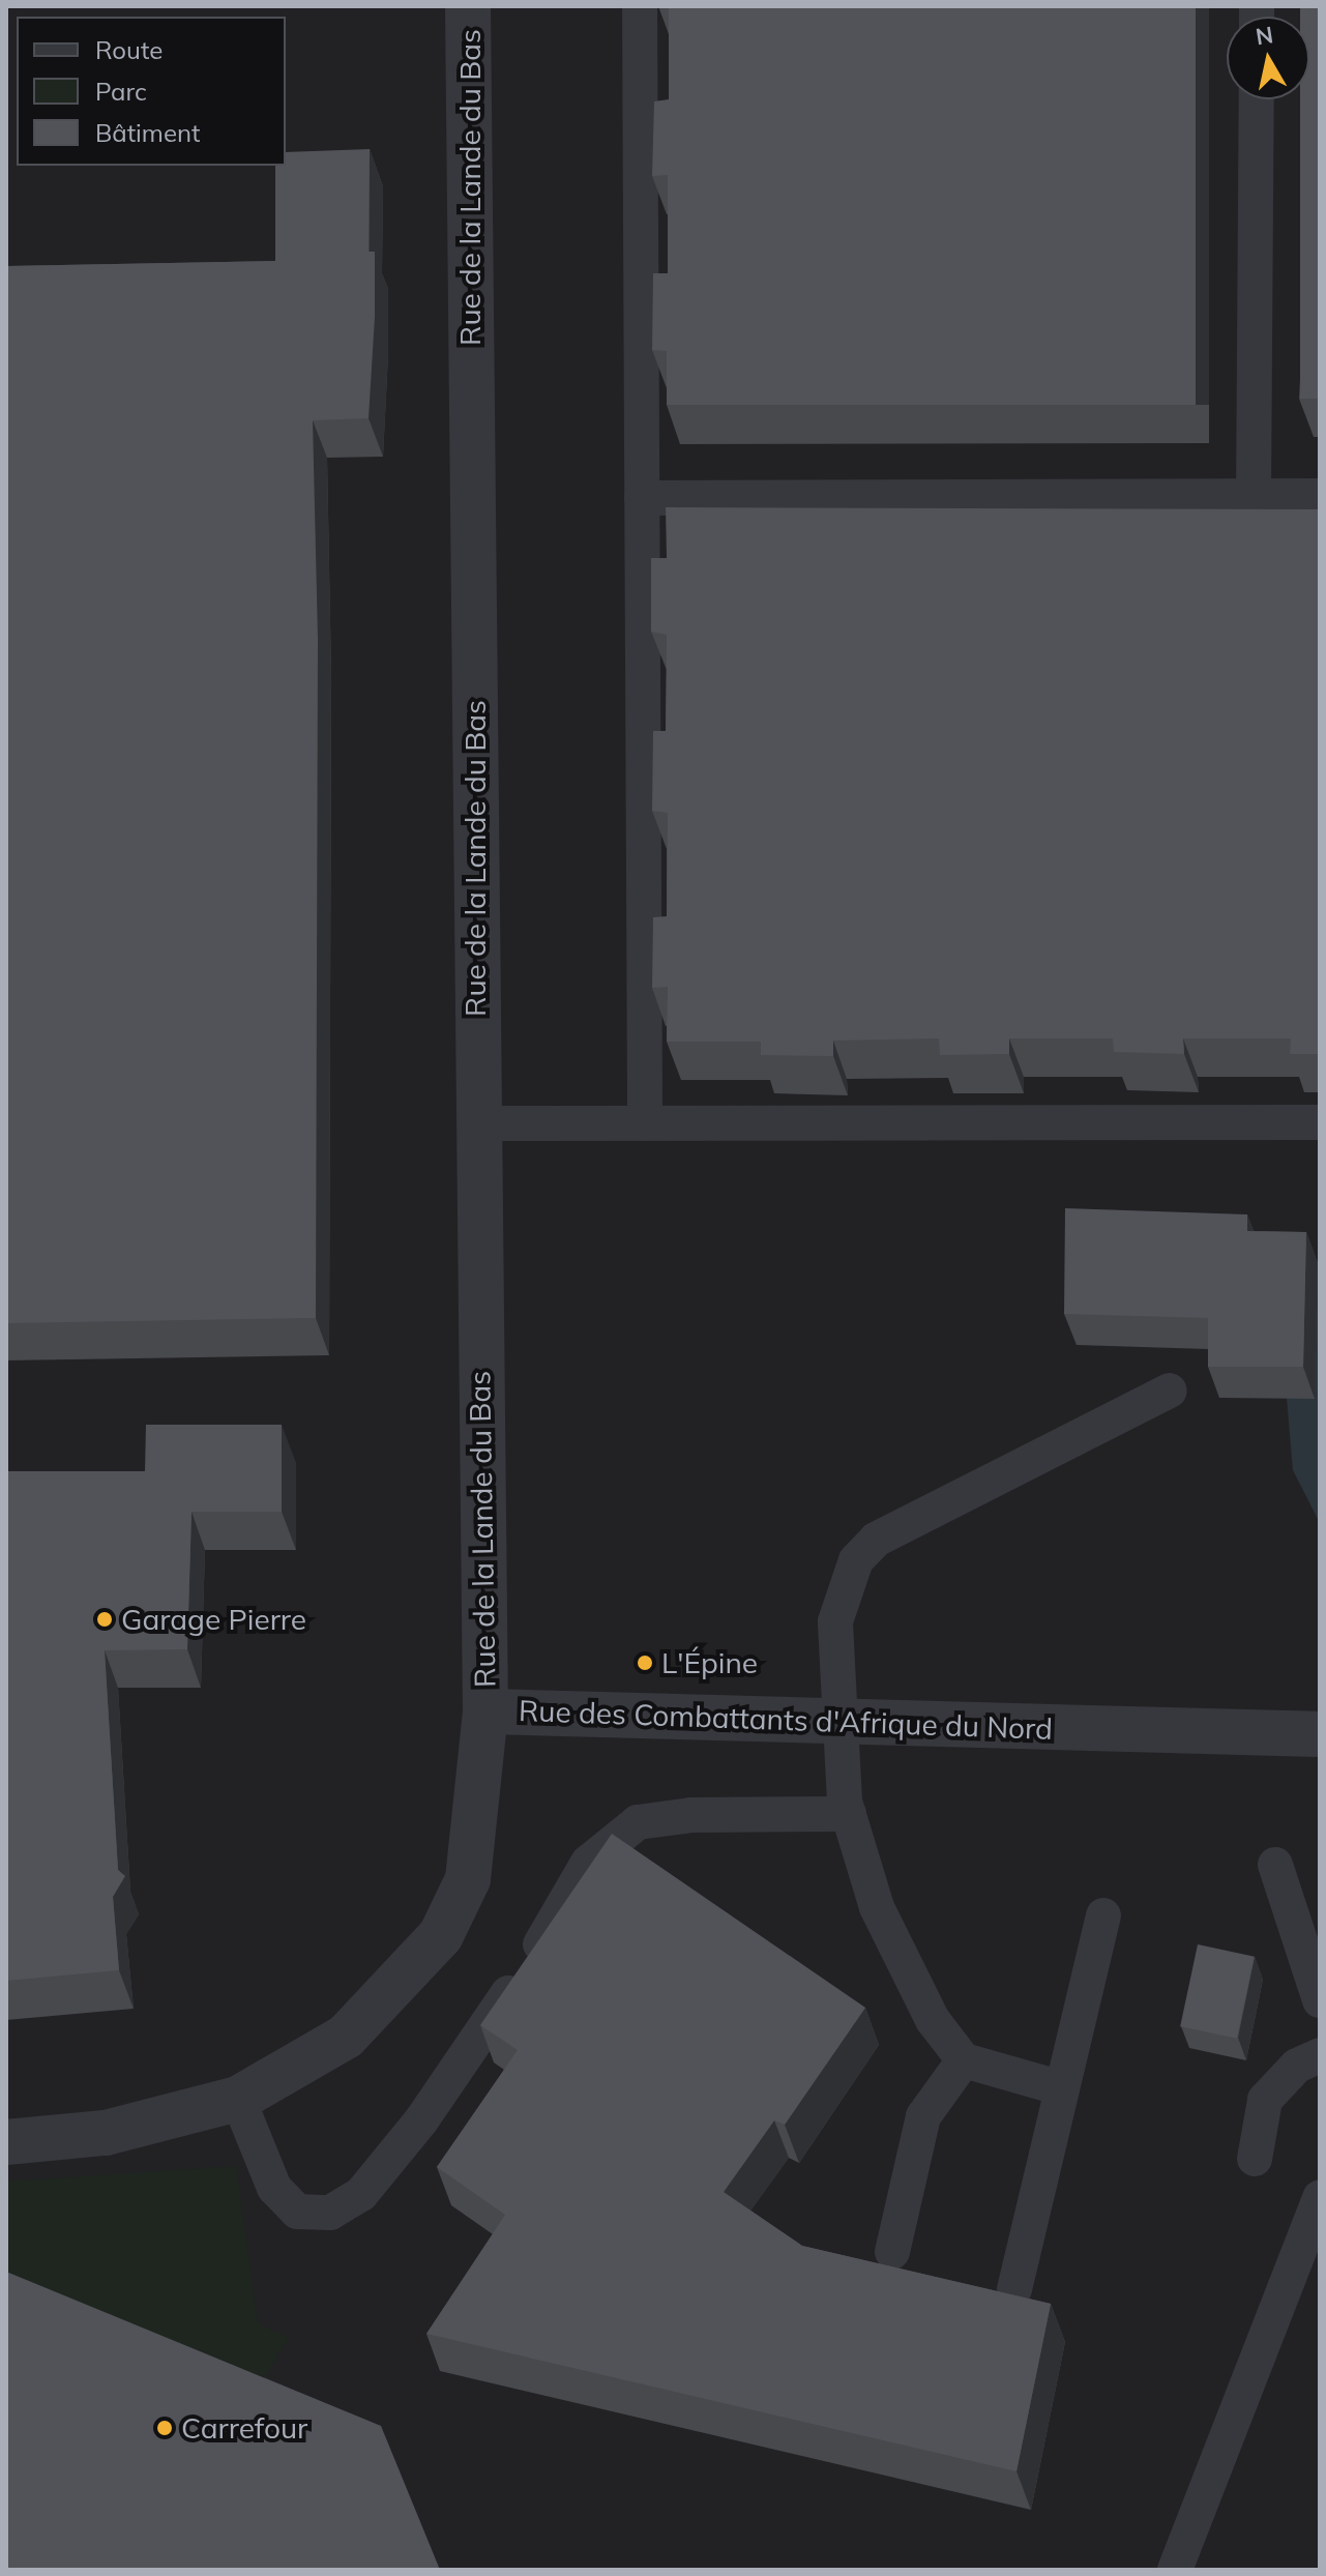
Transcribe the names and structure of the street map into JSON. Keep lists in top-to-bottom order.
{
  "streets": {
    "street": ["Rue de la Lande du Bas", "Rue des Combattants d'Afrique du Nord"]
  },
  "crossings": [
    ["Rue de la Lande du Bas", "Rue des Combattants d'Afrique du Nord"]
  ],
  "places": ["Garage Pierre", "L'Épine", "Carrefour"],
  "legend": ["Route", "Parc", "Bâtiment"],
  "north": "top"
}
